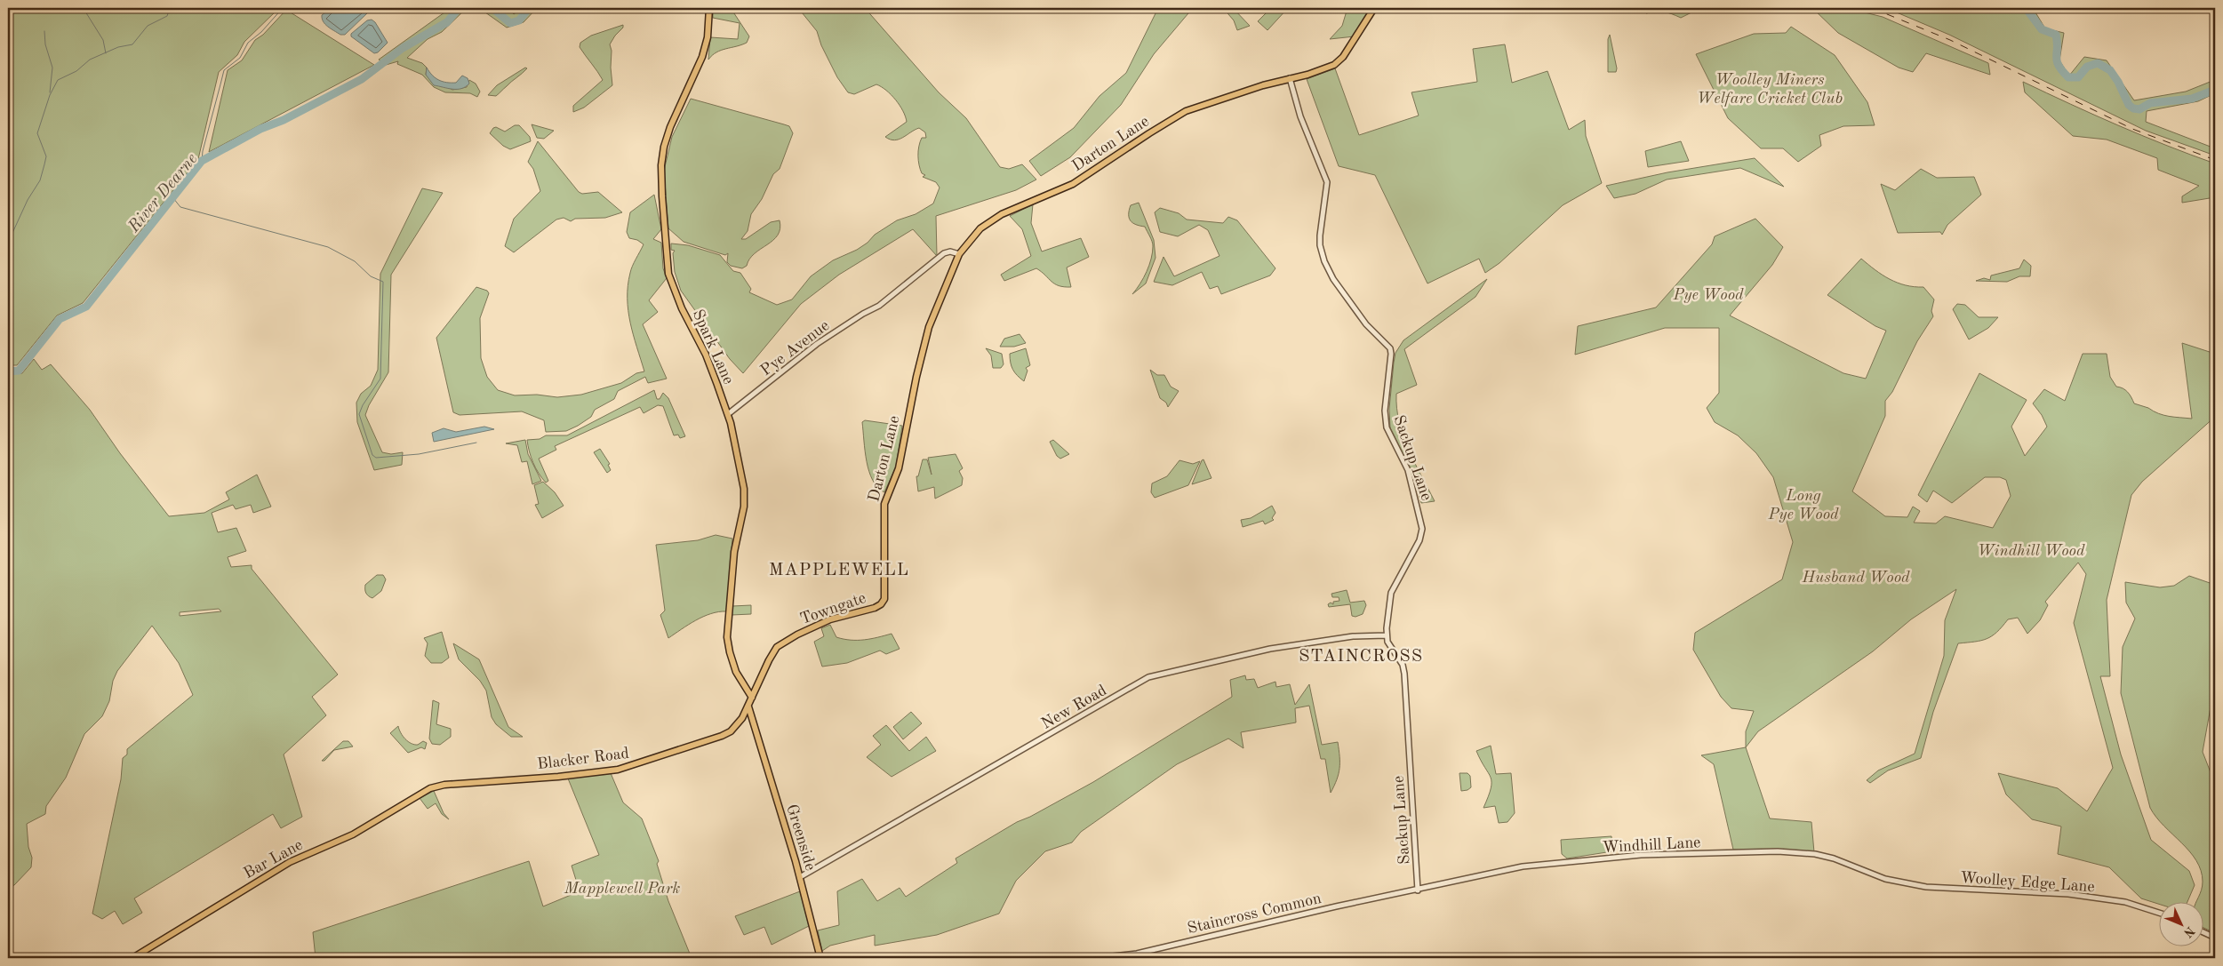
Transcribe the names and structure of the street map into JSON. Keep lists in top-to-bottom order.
{
  "streets": {
    "main road": [
      "Darton Lane",
      "Spark Lane",
      "Towngate",
      "Blacker Road",
      "Greenside",
      "Bar Lane"
    ],
    "street": [
      "Pye Avenue",
      "Sackup Lane",
      "New Road",
      "Windhill Lane",
      "Woolley Edge Lane",
      "Staincross Common"
    ]
  },
  "crossings": [
    ["Darton Lane", "Pye Avenue"],
    ["Darton Lane", "Sackup Lane"],
    ["Darton Lane", "Towngate"],
    ["Spark Lane", "Pye Avenue"],
    ["Spark Lane", "Towngate"],
    ["Sackup Lane", "New Road"],
    ["Sackup Lane", "Windhill Lane"],
    ["Sackup Lane", "Staincross Common"],
    ["Towngate", "Blacker Road"],
    ["Towngate", "Greenside"],
    ["New Road", "Greenside"],
    ["Blacker Road", "Greenside"],
    ["Blacker Road", "Bar Lane"],
    ["Windhill Lane", "Woolley Edge Lane"],
    ["Windhill Lane", "Staincross Common"]
  ],
  "districts": ["MAPPLEWELL", "STAINCROSS"],
  "water": ["River Dearne"],
  "parks": [
    "Woolley Miners Welfare Cricket Club",
    "Pye Wood",
    "Long Pye Wood",
    "Windhill Wood",
    "Husband Wood",
    "Mapplewell Park"
  ],
  "north": "bottom right"
}
